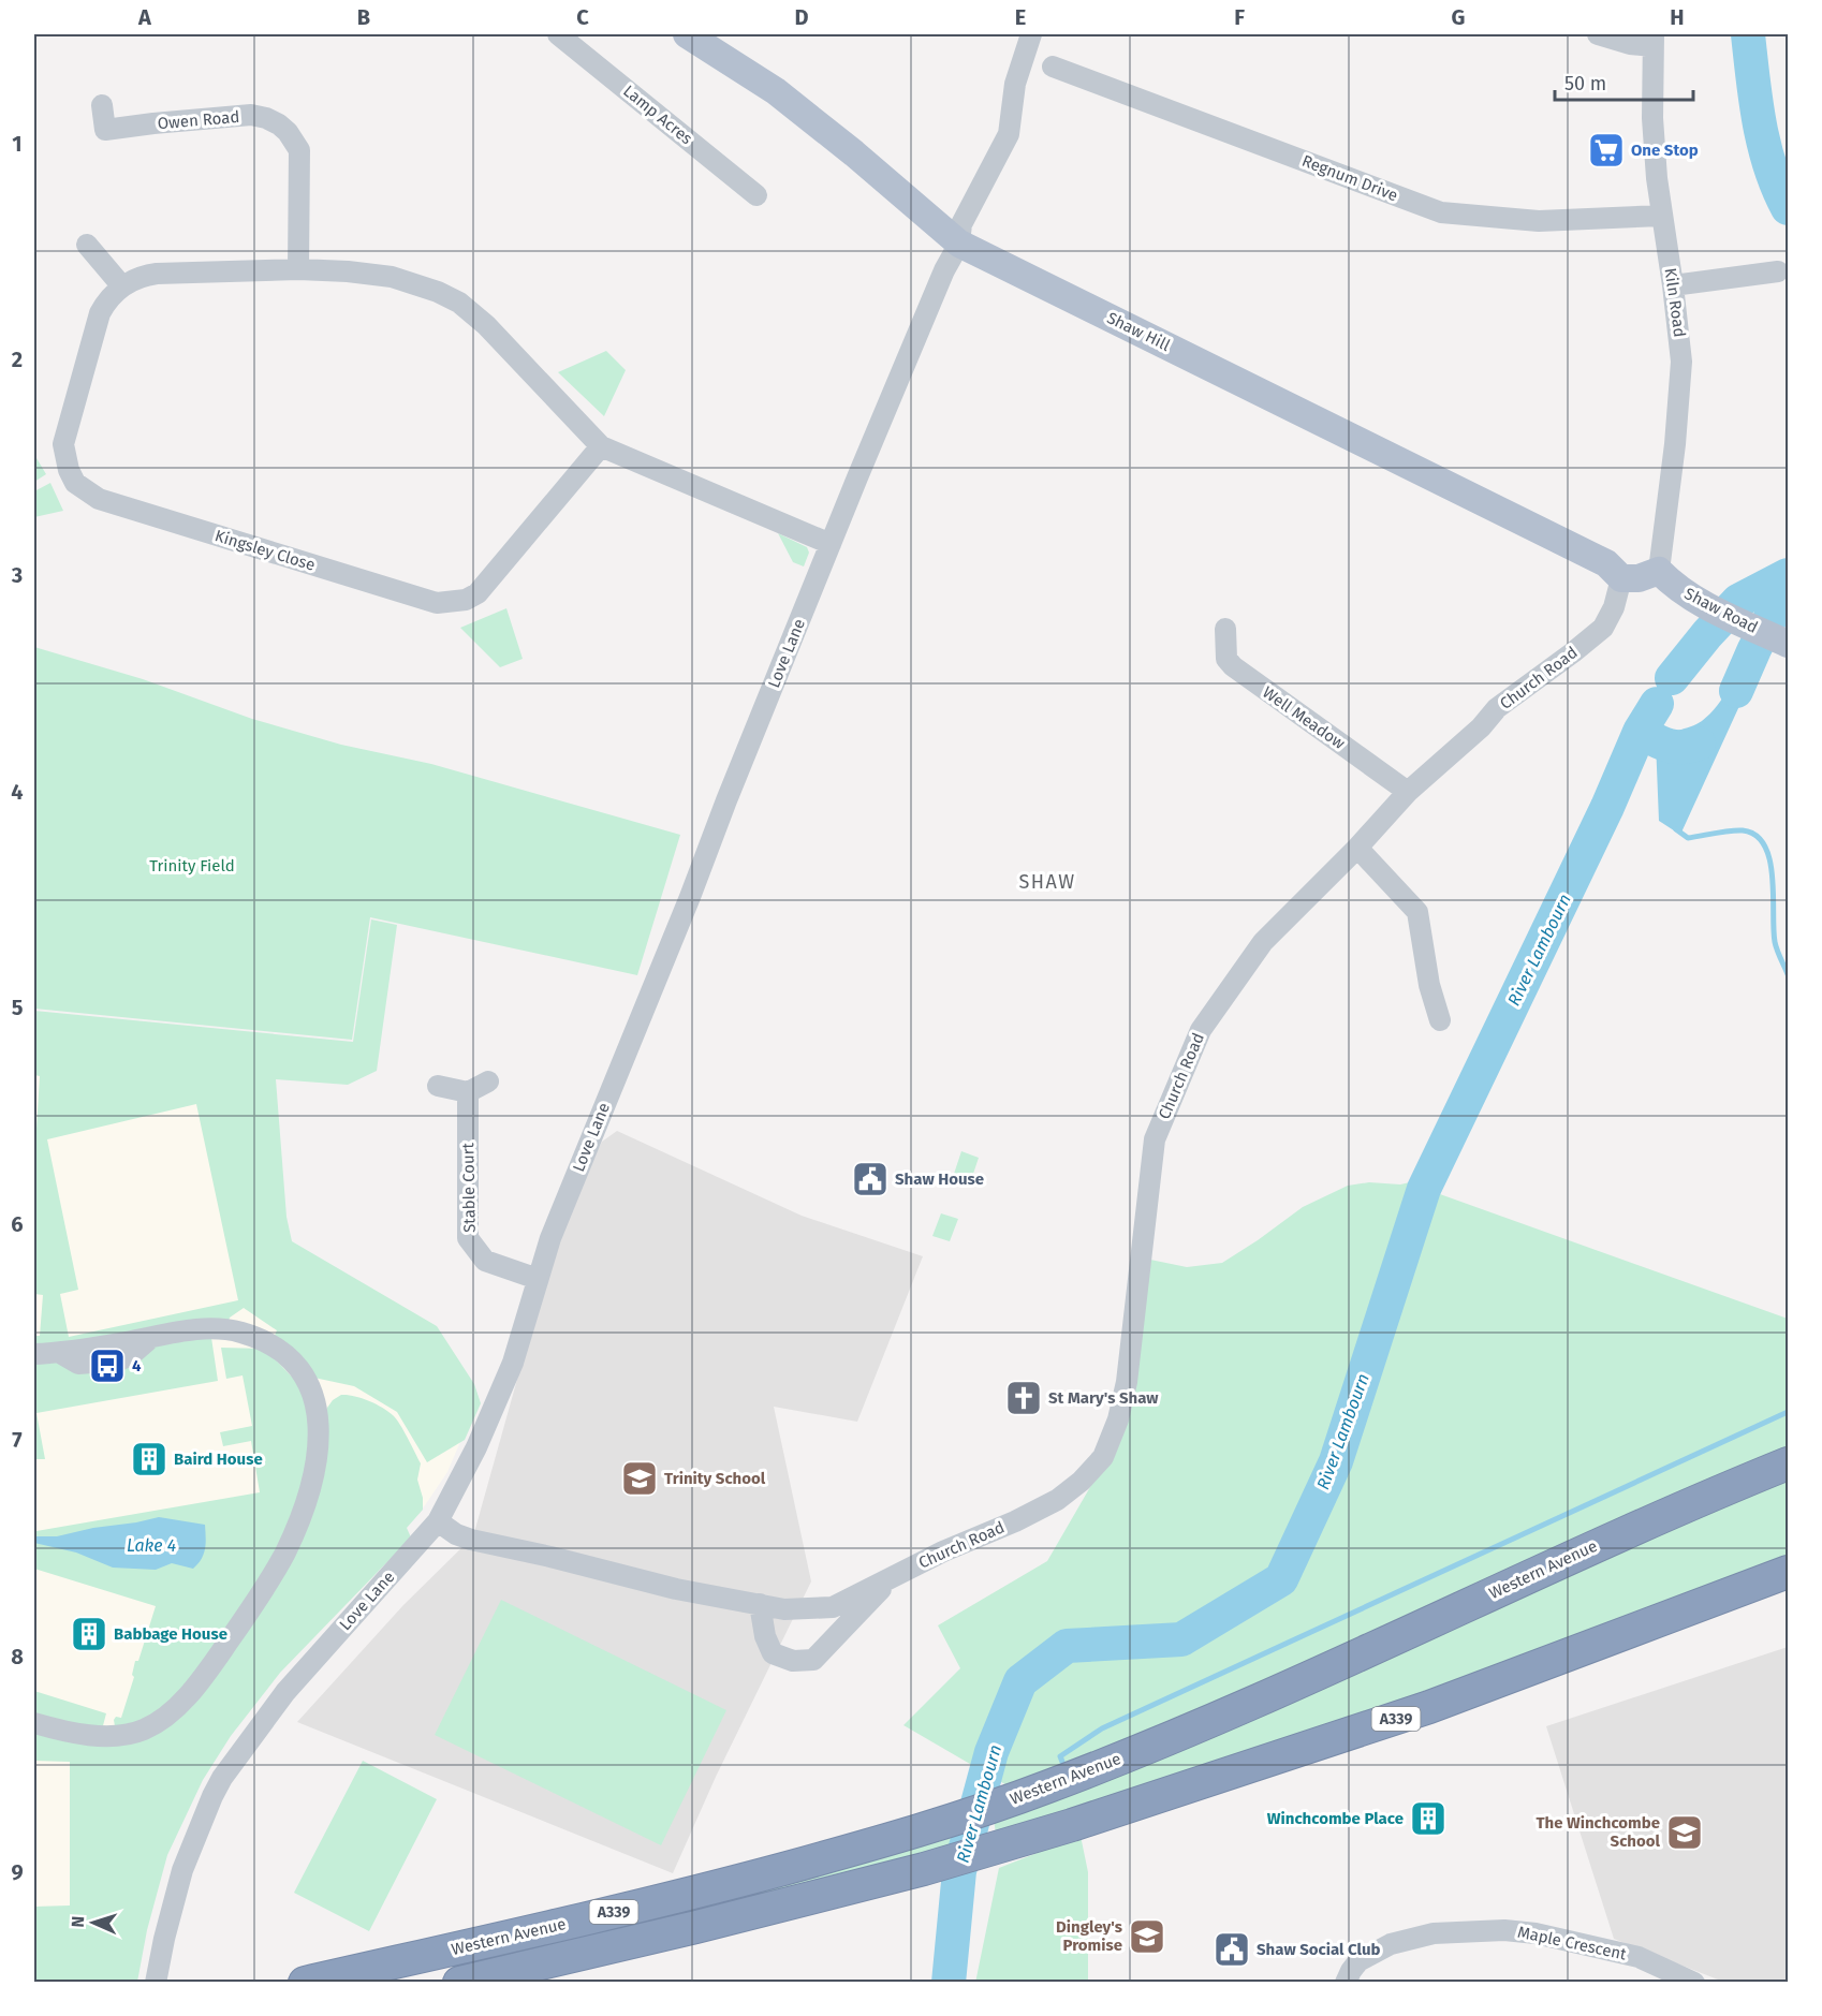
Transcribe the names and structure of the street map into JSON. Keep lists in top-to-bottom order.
{
  "streets": {
    "highway": ["Western Avenue", "A339"],
    "main road": ["Shaw Hill", "Shaw Road"],
    "street": [
      "Lamp Acres",
      "Owen Road",
      "Regnum Drive",
      "Kiln Road",
      "Kingsley Close",
      "Love Lane",
      "Church Road",
      "Well Meadow",
      "Stable Court",
      "Maple Crescent"
    ]
  },
  "crossings": [
    ["Owen Road", "Kingsley Close"],
    ["Regnum Drive", "Kiln Road"],
    ["Kiln Road", "Shaw Road"],
    ["Shaw Hill", "Love Lane"],
    ["Shaw Hill", "Church Road"],
    ["Kingsley Close", "Love Lane"],
    ["Love Lane", "Church Road"],
    ["Love Lane", "Stable Court"],
    ["Church Road", "Well Meadow"]
  ],
  "districts": ["SHAW"],
  "water": ["River Lambourn", "Lake 4"],
  "parks": ["Trinity Field"],
  "places": {
    "supermarket": ["One Stop"],
    "public building": ["Shaw House", "Shaw Social Club"],
    "bus stop": ["4"],
    "church": ["St Mary's Shaw"],
    "building": ["Baird House", "Babbage House", "Winchcombe Place"],
    "school or university": ["Trinity School", "The Winchcombe School", "Dingley's Promise"]
  },
  "scale_bar": "50 m",
  "north": "left",
  "grid": {
    "columns": [
      "A",
      "B",
      "C",
      "D",
      "E",
      "F",
      "G",
      "H"
    ],
    "rows": [
      "1",
      "2",
      "3",
      "4",
      "5",
      "6",
      "7",
      "8",
      "9"
    ]
  }
}
